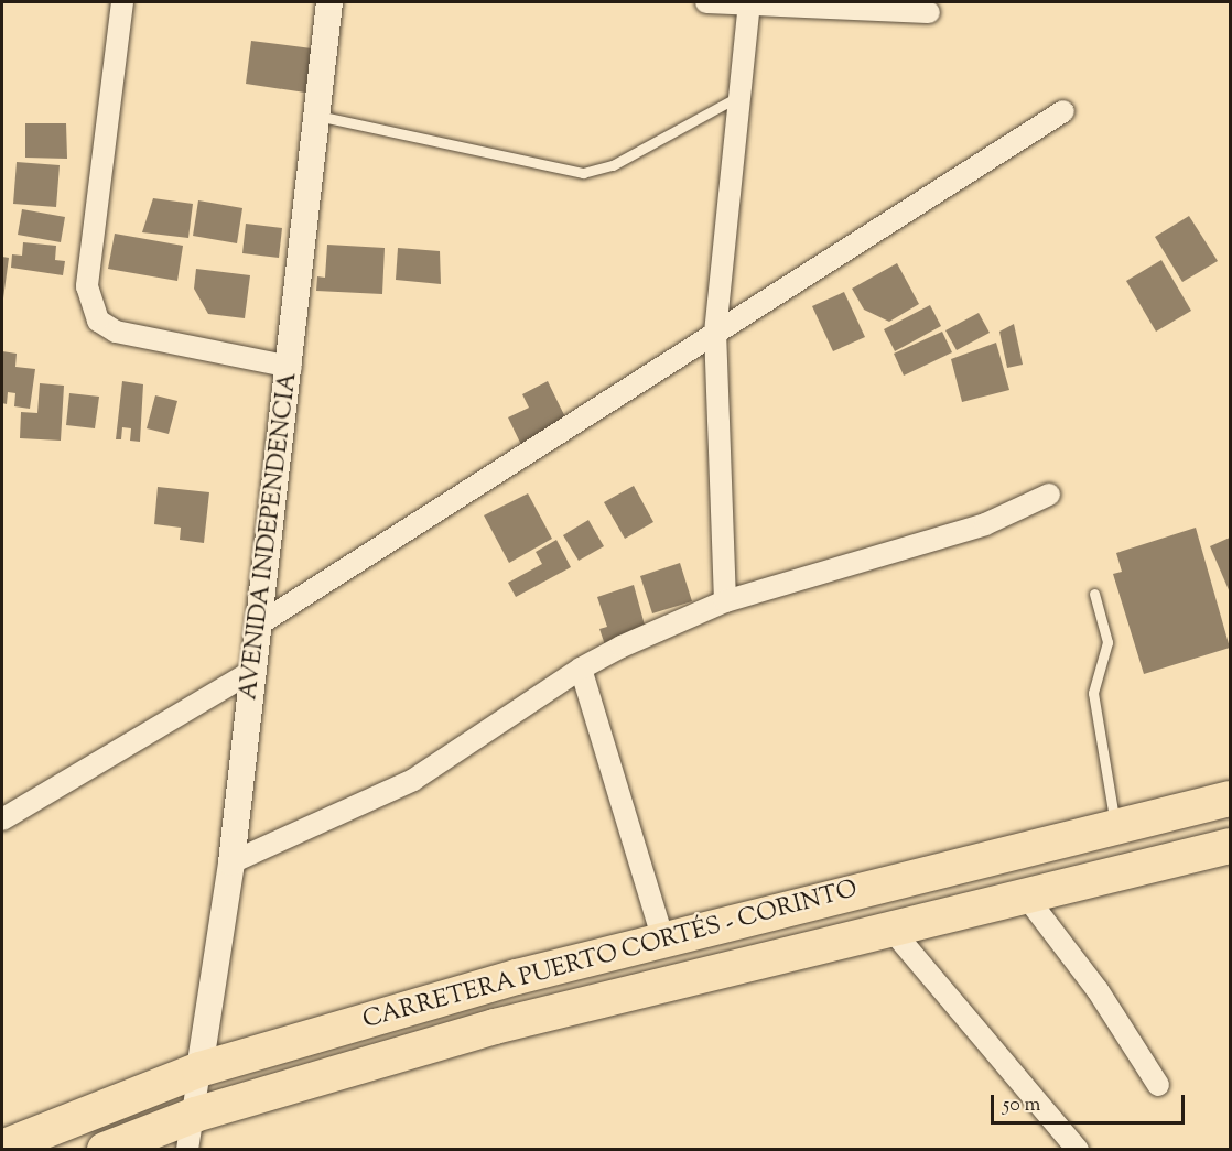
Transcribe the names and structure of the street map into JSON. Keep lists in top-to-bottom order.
{
  "streets": {
    "highway": ["CARRETERA PUERTO CORTÉS - CORINTO"],
    "street": ["AVENIDA INDEPENDENCIA"]
  },
  "crossings": [
    ["AVENIDA INDEPENDENCIA", "CARRETERA PUERTO CORTÉS - CORINTO"]
  ],
  "scale_bar": "50 m"
}
